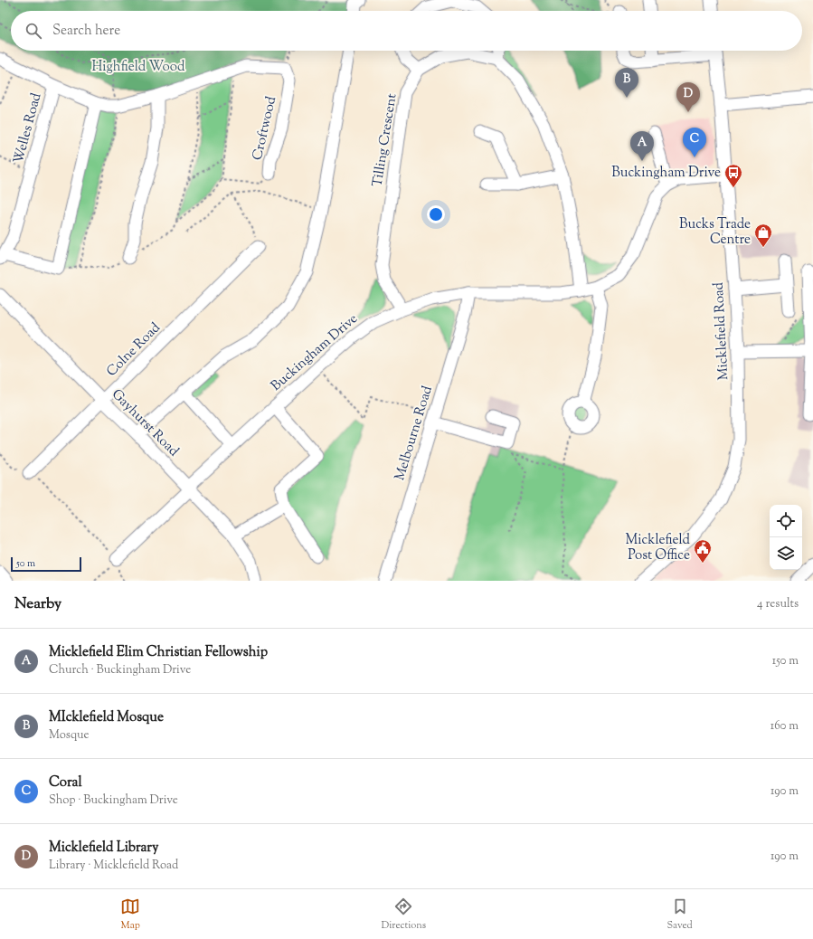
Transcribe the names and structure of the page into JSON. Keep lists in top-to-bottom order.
{
  "streets": {
    "street": [
      "Welles Road",
      "Croftwood",
      "Tilling Crescent",
      "Micklefield Road",
      "Colne Road",
      "Buckingham Drive",
      "Gayhurst Road",
      "Melbourne Road"
    ]
  },
  "crossings": [
    ["Tilling Crescent", "Buckingham Drive"],
    ["Micklefield Road", "Buckingham Drive"],
    ["Colne Road", "Gayhurst Road"],
    ["Buckingham Drive", "Gayhurst Road"],
    ["Buckingham Drive", "Melbourne Road"]
  ],
  "parks": ["Highfield Wood"],
  "places": {
    "bus stop": ["Buckingham Drive"],
    "shop": ["Bucks Trade Centre"],
    "public building": ["Micklefield Post Office"]
  },
  "scale_bar": "50 m",
  "page": {
    "search": "Search here",
    "pins": [
      "B",
      "D",
      "C",
      "A"
    ],
    "scale": "50 m",
    "heading": ["Nearby", "4 results"],
    "list": [
      {
        "mark": "A",
        "name": "Micklefield Elim Christian Fellowship",
        "note": "Church · Buckingham Drive",
        "value": "150 m"
      },
      {
        "mark": "B",
        "name": "MIcklefield Mosque",
        "note": "Mosque",
        "value": "160 m"
      },
      {
        "mark": "C",
        "name": "Coral",
        "note": "Shop · Buckingham Drive",
        "value": "190 m"
      },
      {
        "mark": "D",
        "name": "Micklefield Library",
        "note": "Library · Micklefield Road",
        "value": "190 m"
      }
    ],
    "nav": ["Map", "Directions", "Saved"]
  }
}
